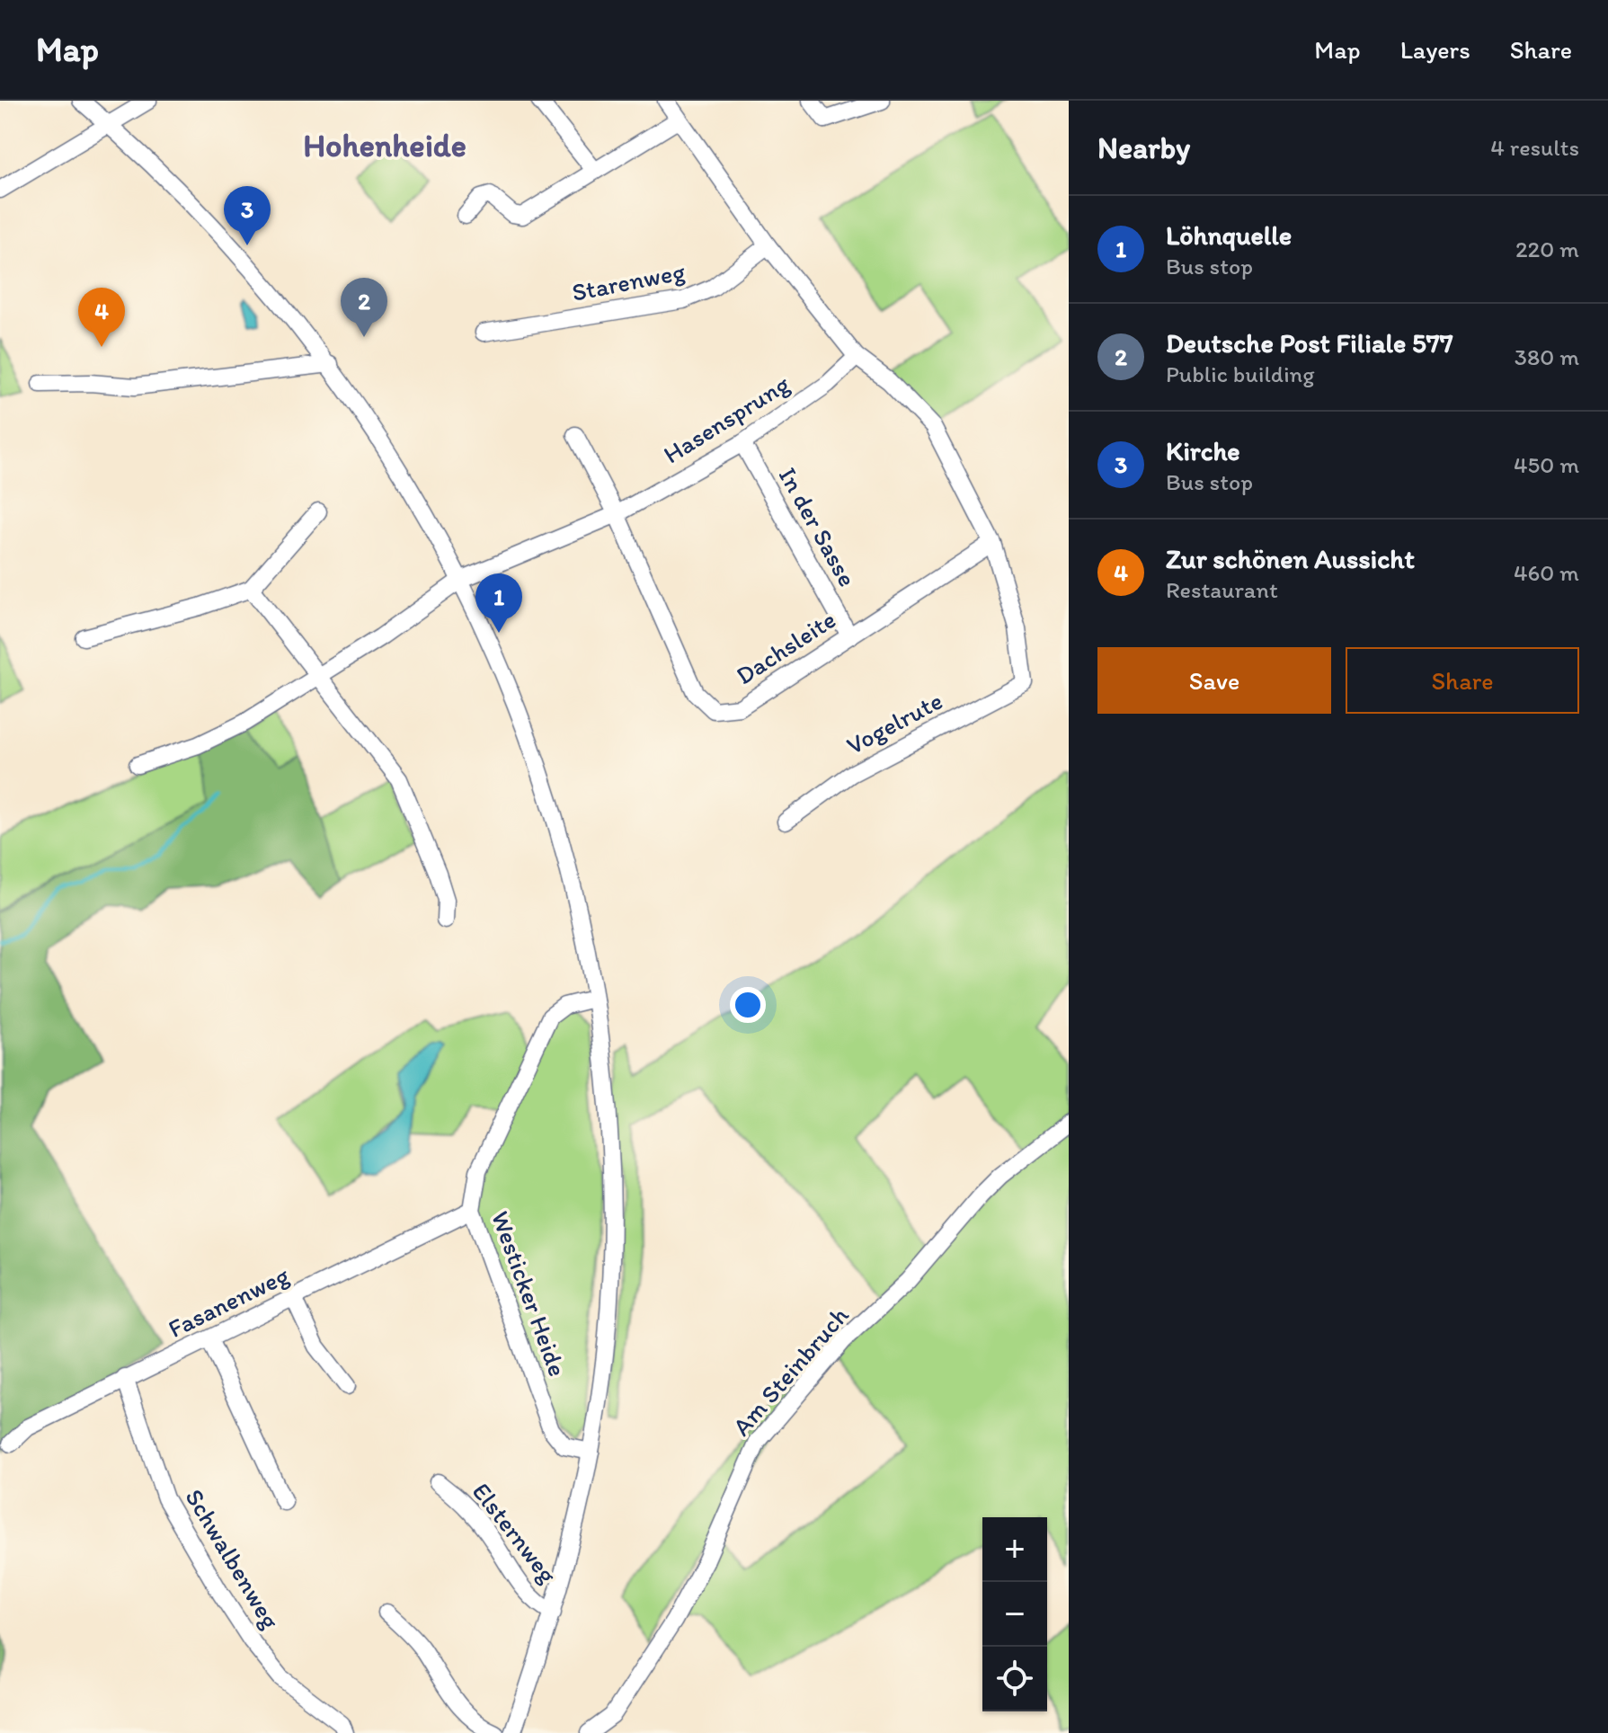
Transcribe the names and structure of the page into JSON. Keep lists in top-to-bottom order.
{
  "streets": {
    "street": [
      "Starenweg",
      "Hasensprung",
      "In der Sasse",
      "Dachsleite",
      "Vogelrute",
      "Westicker Heide",
      "Fasanenweg",
      "Am Steinbruch",
      "Elsternweg",
      "Schwalbenweg"
    ]
  },
  "crossings": [
    ["Hasensprung", "In der Sasse"],
    ["Hasensprung", "Dachsleite"],
    ["Hasensprung", "Westicker Heide"],
    ["In der Sasse", "Dachsleite"],
    ["Dachsleite", "Vogelrute"],
    ["Westicker Heide", "Fasanenweg"],
    ["Westicker Heide", "Elsternweg"],
    ["Fasanenweg", "Schwalbenweg"]
  ],
  "districts": ["Hohenheide"],
  "page": {
    "header": "Map",
    "nav": ["Map", "Layers", "Share"],
    "heading": ["Nearby", "4 results"],
    "pins": [
      "3",
      "2",
      "4",
      "1"
    ],
    "list": [
      {
        "mark": "1",
        "name": "Löhnquelle",
        "note": "Bus stop",
        "value": "220 m"
      },
      {
        "mark": "2",
        "name": "Deutsche Post Filiale 577",
        "note": "Public building",
        "value": "380 m"
      },
      {
        "mark": "3",
        "name": "Kirche",
        "note": "Bus stop",
        "value": "450 m"
      },
      {
        "mark": "4",
        "name": "Zur schönen Aussicht",
        "note": "Restaurant",
        "value": "460 m"
      }
    ],
    "buttons": ["Save", "Share"],
    "map_buttons": ["+", "−"]
  }
}
